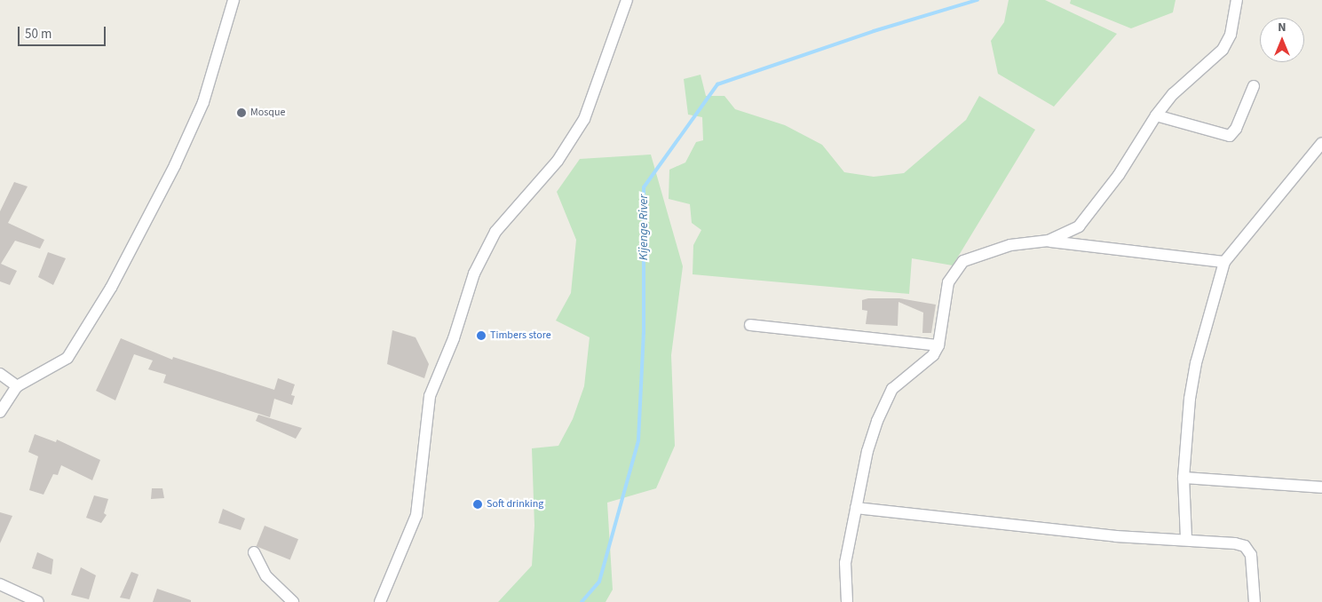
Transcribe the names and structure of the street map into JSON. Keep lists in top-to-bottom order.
{
  "water": ["Kijenge River"],
  "places": ["Mosque", "Timbers store", "Soft drinking"],
  "scale_bar": "50 m",
  "north": "top"
}
